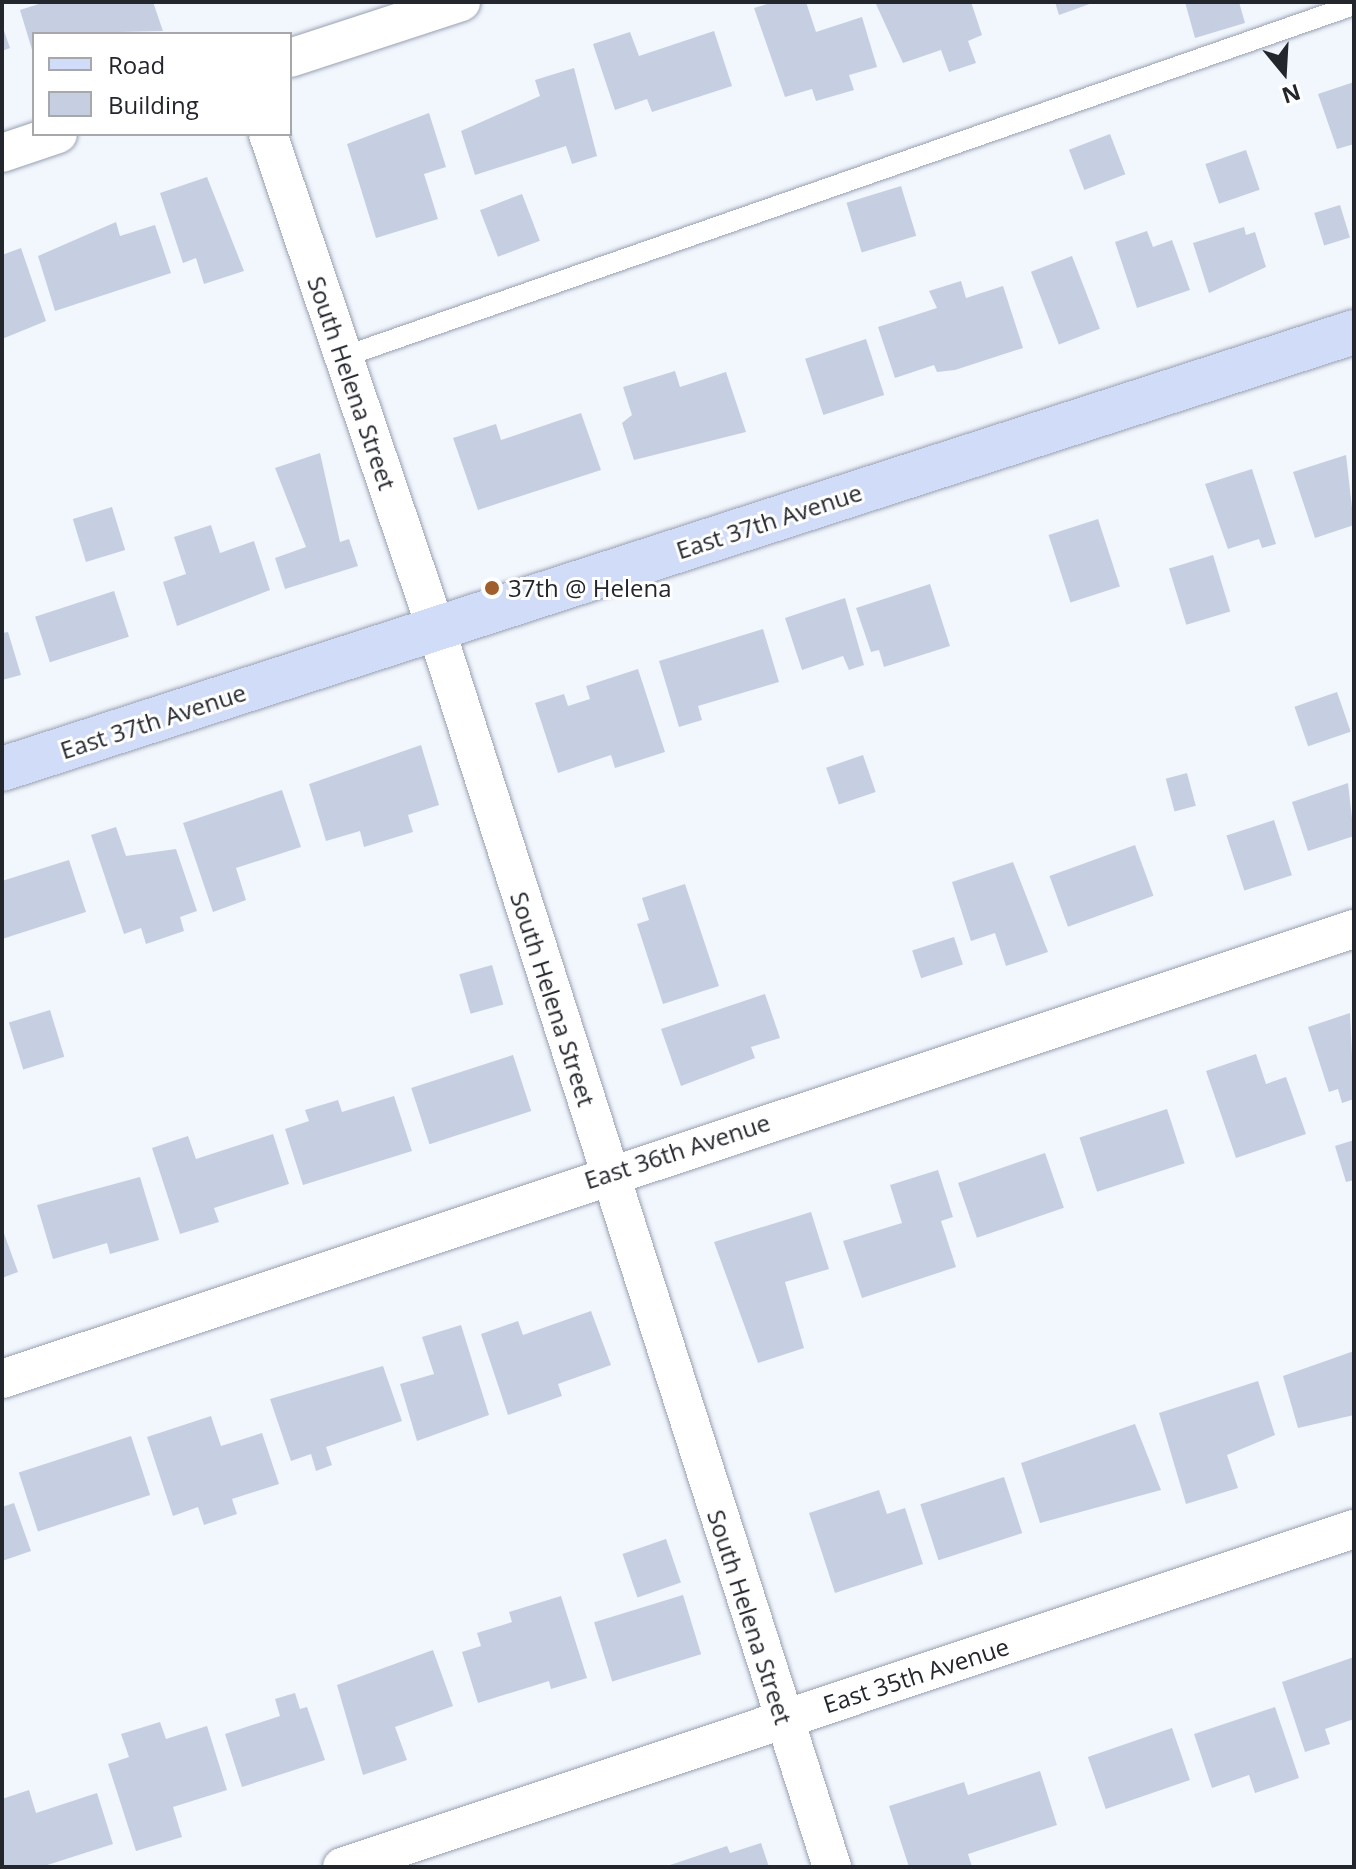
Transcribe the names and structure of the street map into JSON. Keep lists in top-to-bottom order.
{
  "streets": {
    "street": [
      "South Helena Street",
      "East 37th Avenue",
      "East 36th Avenue",
      "East 35th Avenue"
    ]
  },
  "crossings": [
    ["South Helena Street", "East 37th Avenue"],
    ["South Helena Street", "East 36th Avenue"],
    ["South Helena Street", "East 35th Avenue"]
  ],
  "places": ["37th @ Helena"],
  "legend": ["Road", "Building"],
  "north": "bottom"
}
